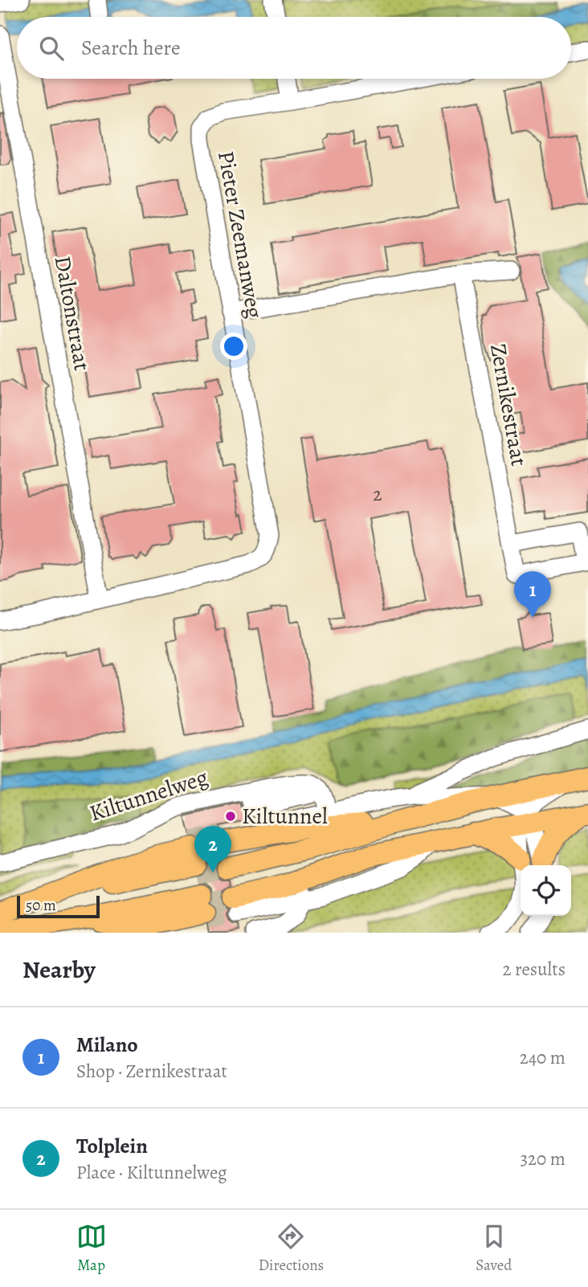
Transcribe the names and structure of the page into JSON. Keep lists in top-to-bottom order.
{
  "streets": {
    "street": [
      "Pieter Zeemanweg",
      "Daltonstraat",
      "Zernikestraat",
      "Kiltunnelweg"
    ]
  },
  "crossings": [
    ["Pieter Zeemanweg", "Daltonstraat"]
  ],
  "places": ["Kiltunnel"],
  "house_numbers": ["2"],
  "scale_bar": "50 m",
  "page": {
    "search": "Search here",
    "pins": ["1", "2"],
    "scale": "50 m",
    "heading": ["Nearby", "2 results"],
    "list": [
      {
        "mark": "1",
        "name": "Milano",
        "note": "Shop · Zernikestraat",
        "value": "240 m"
      },
      {
        "mark": "2",
        "name": "Tolplein",
        "note": "Place · Kiltunnelweg",
        "value": "320 m"
      }
    ],
    "nav": ["Map", "Directions", "Saved"]
  }
}
